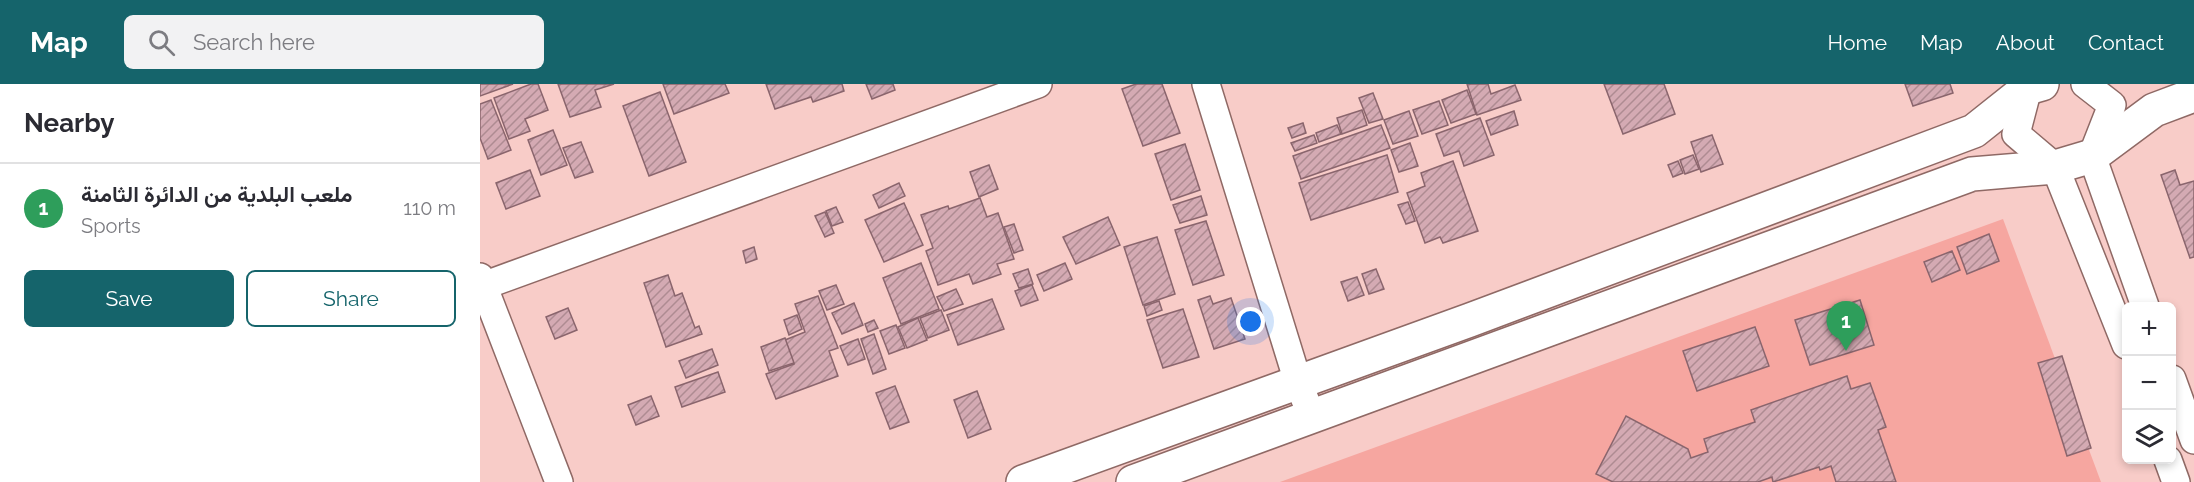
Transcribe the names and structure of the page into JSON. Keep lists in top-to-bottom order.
{
  "page": {
    "header": "Map",
    "search": "Search here",
    "nav": [
      "Home",
      "Map",
      "About",
      "Contact"
    ],
    "heading": "Nearby",
    "list": [
      {
        "mark": "1",
        "name": "ملعب البلدية من الدائرة الثامنة",
        "note": "Sports",
        "value": "110 m"
      }
    ],
    "buttons": ["Save", "Share"],
    "pins": "1",
    "map_buttons": ["+", "−"]
  }
}
